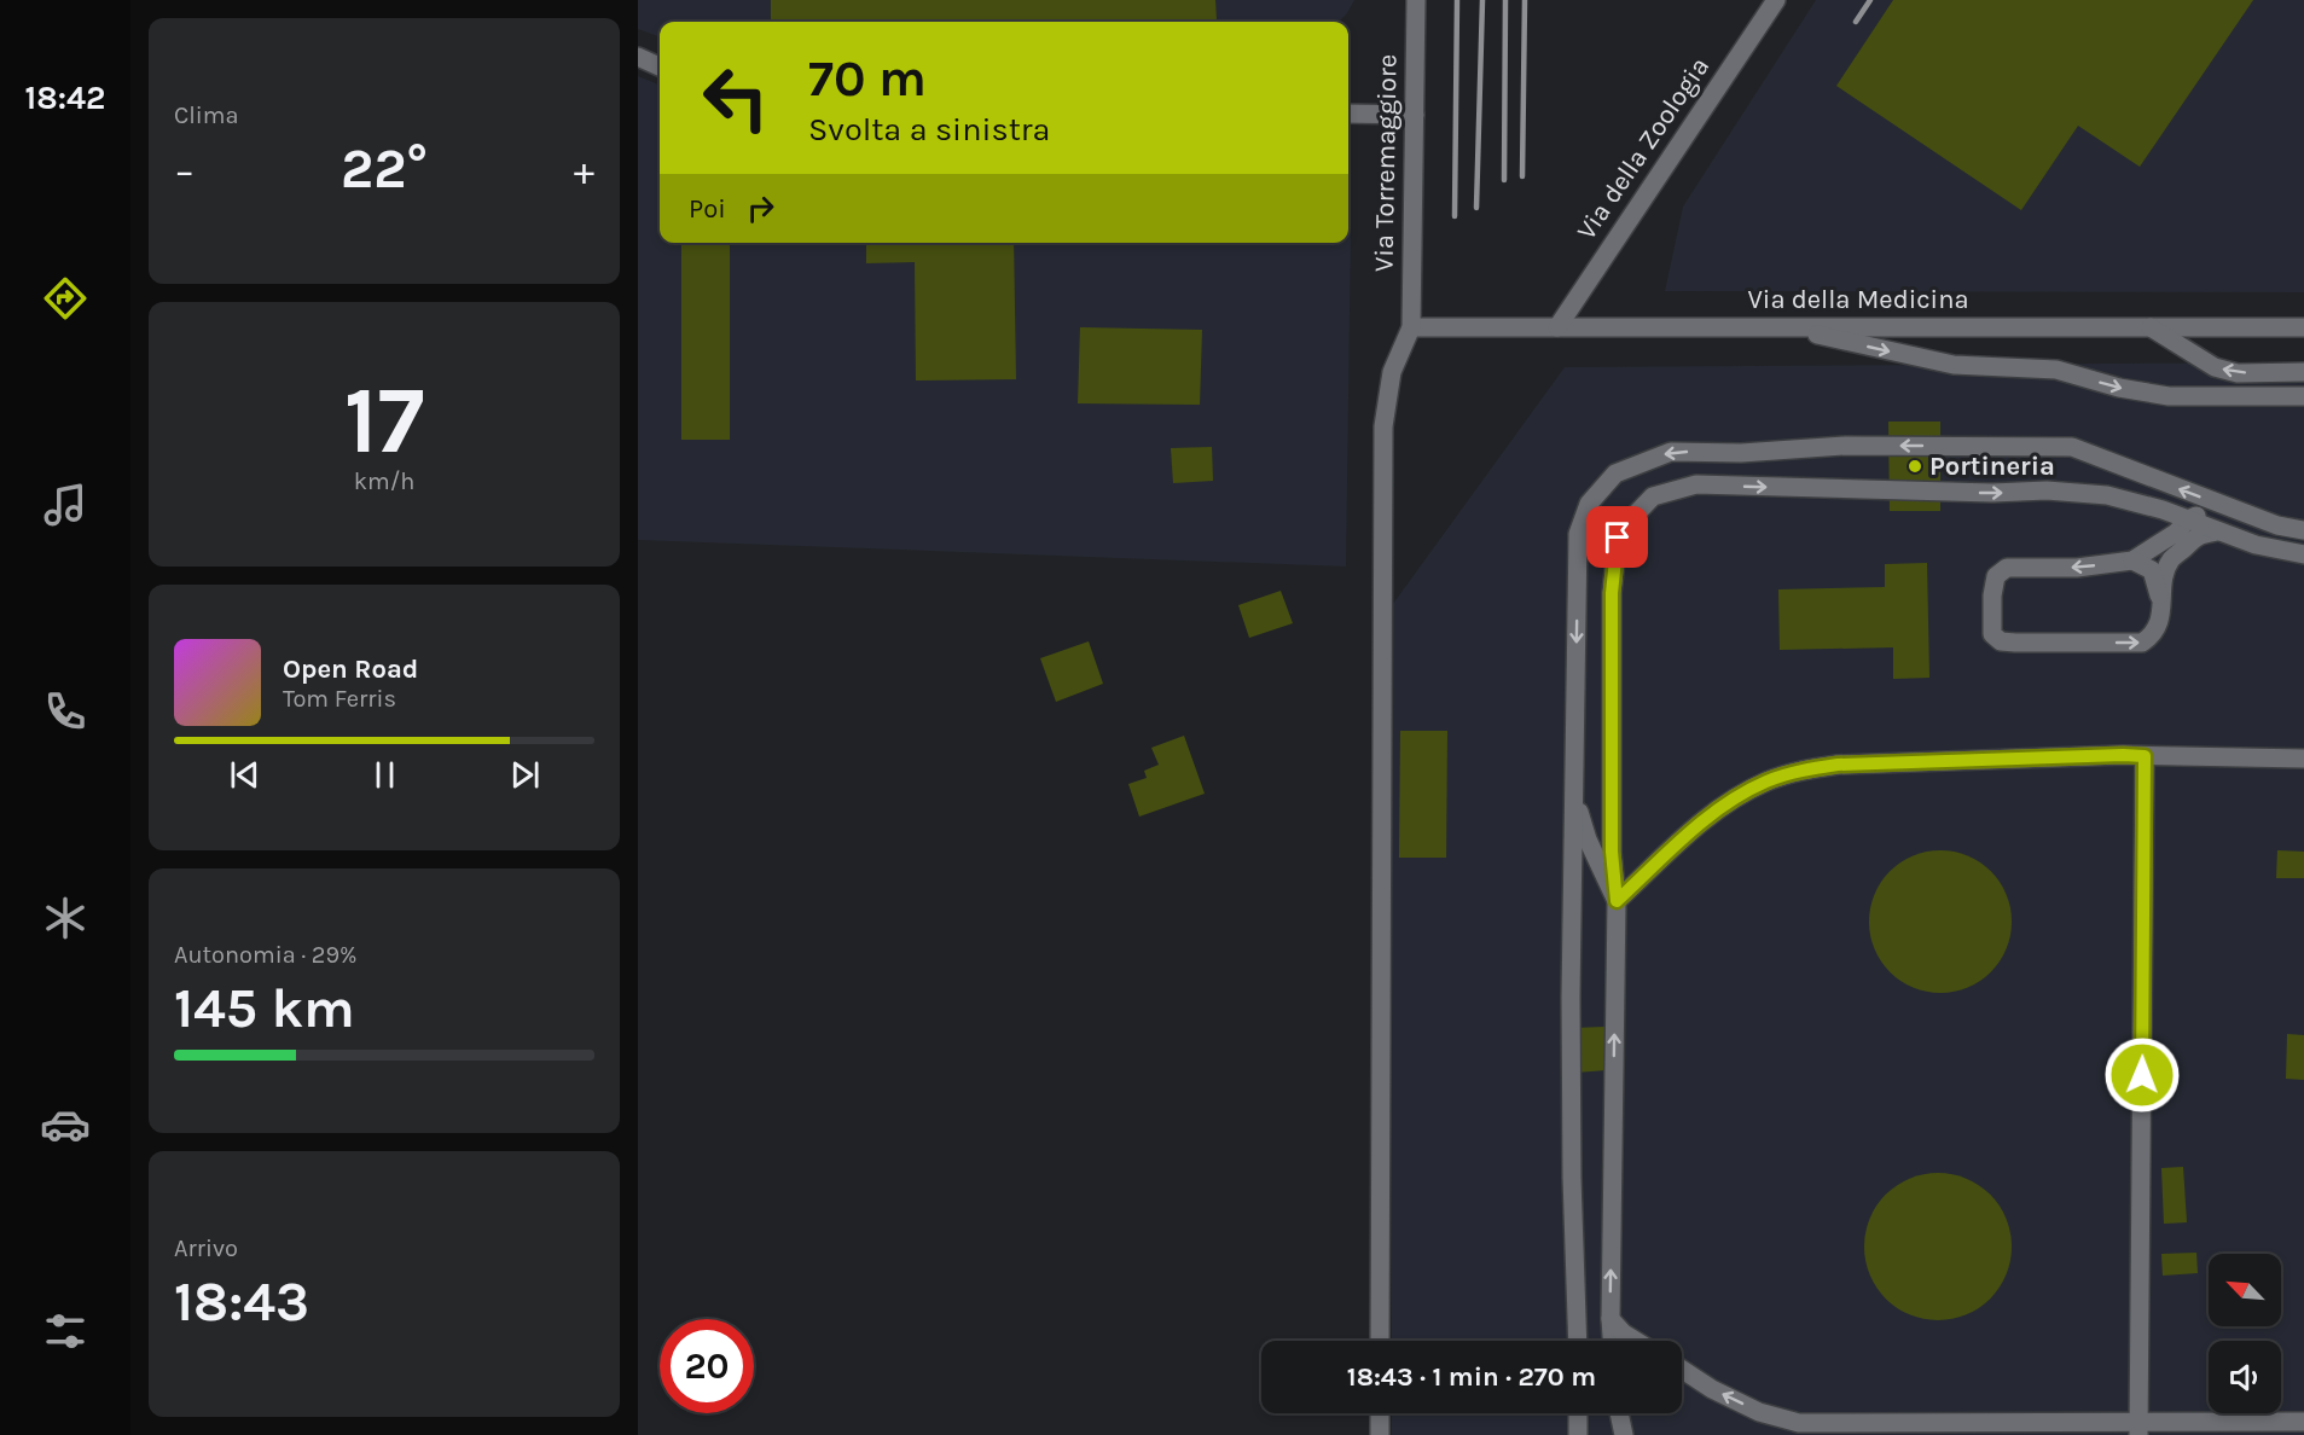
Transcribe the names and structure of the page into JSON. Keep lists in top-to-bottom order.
{
  "streets": {
    "street": ["Via della Zoologia", "Via Torremaggiore", "Via della Medicina"]
  },
  "crossings": [
    ["Via della Zoologia", "Via della Medicina"],
    ["Via Torremaggiore", "Via della Medicina"]
  ],
  "places": ["Portineria"],
  "north": "top left",
  "page": {
    "tabs": "18:42",
    "tile": [
      "Clima",
      ["17", "km/h"],
      ["Autonomia · 29%", "145 km"],
      ["Arrivo", "18:43"]
    ],
    "turn": ["70 m", "Svolta a sinistra"],
    "heat": ["−", "22°", "+"],
    "then": "Poi",
    "song": ["Open Road", "Tom Ferris"],
    "limit": "20",
    "trip": "18:43 · 1 min · 270 m"
  }
}
